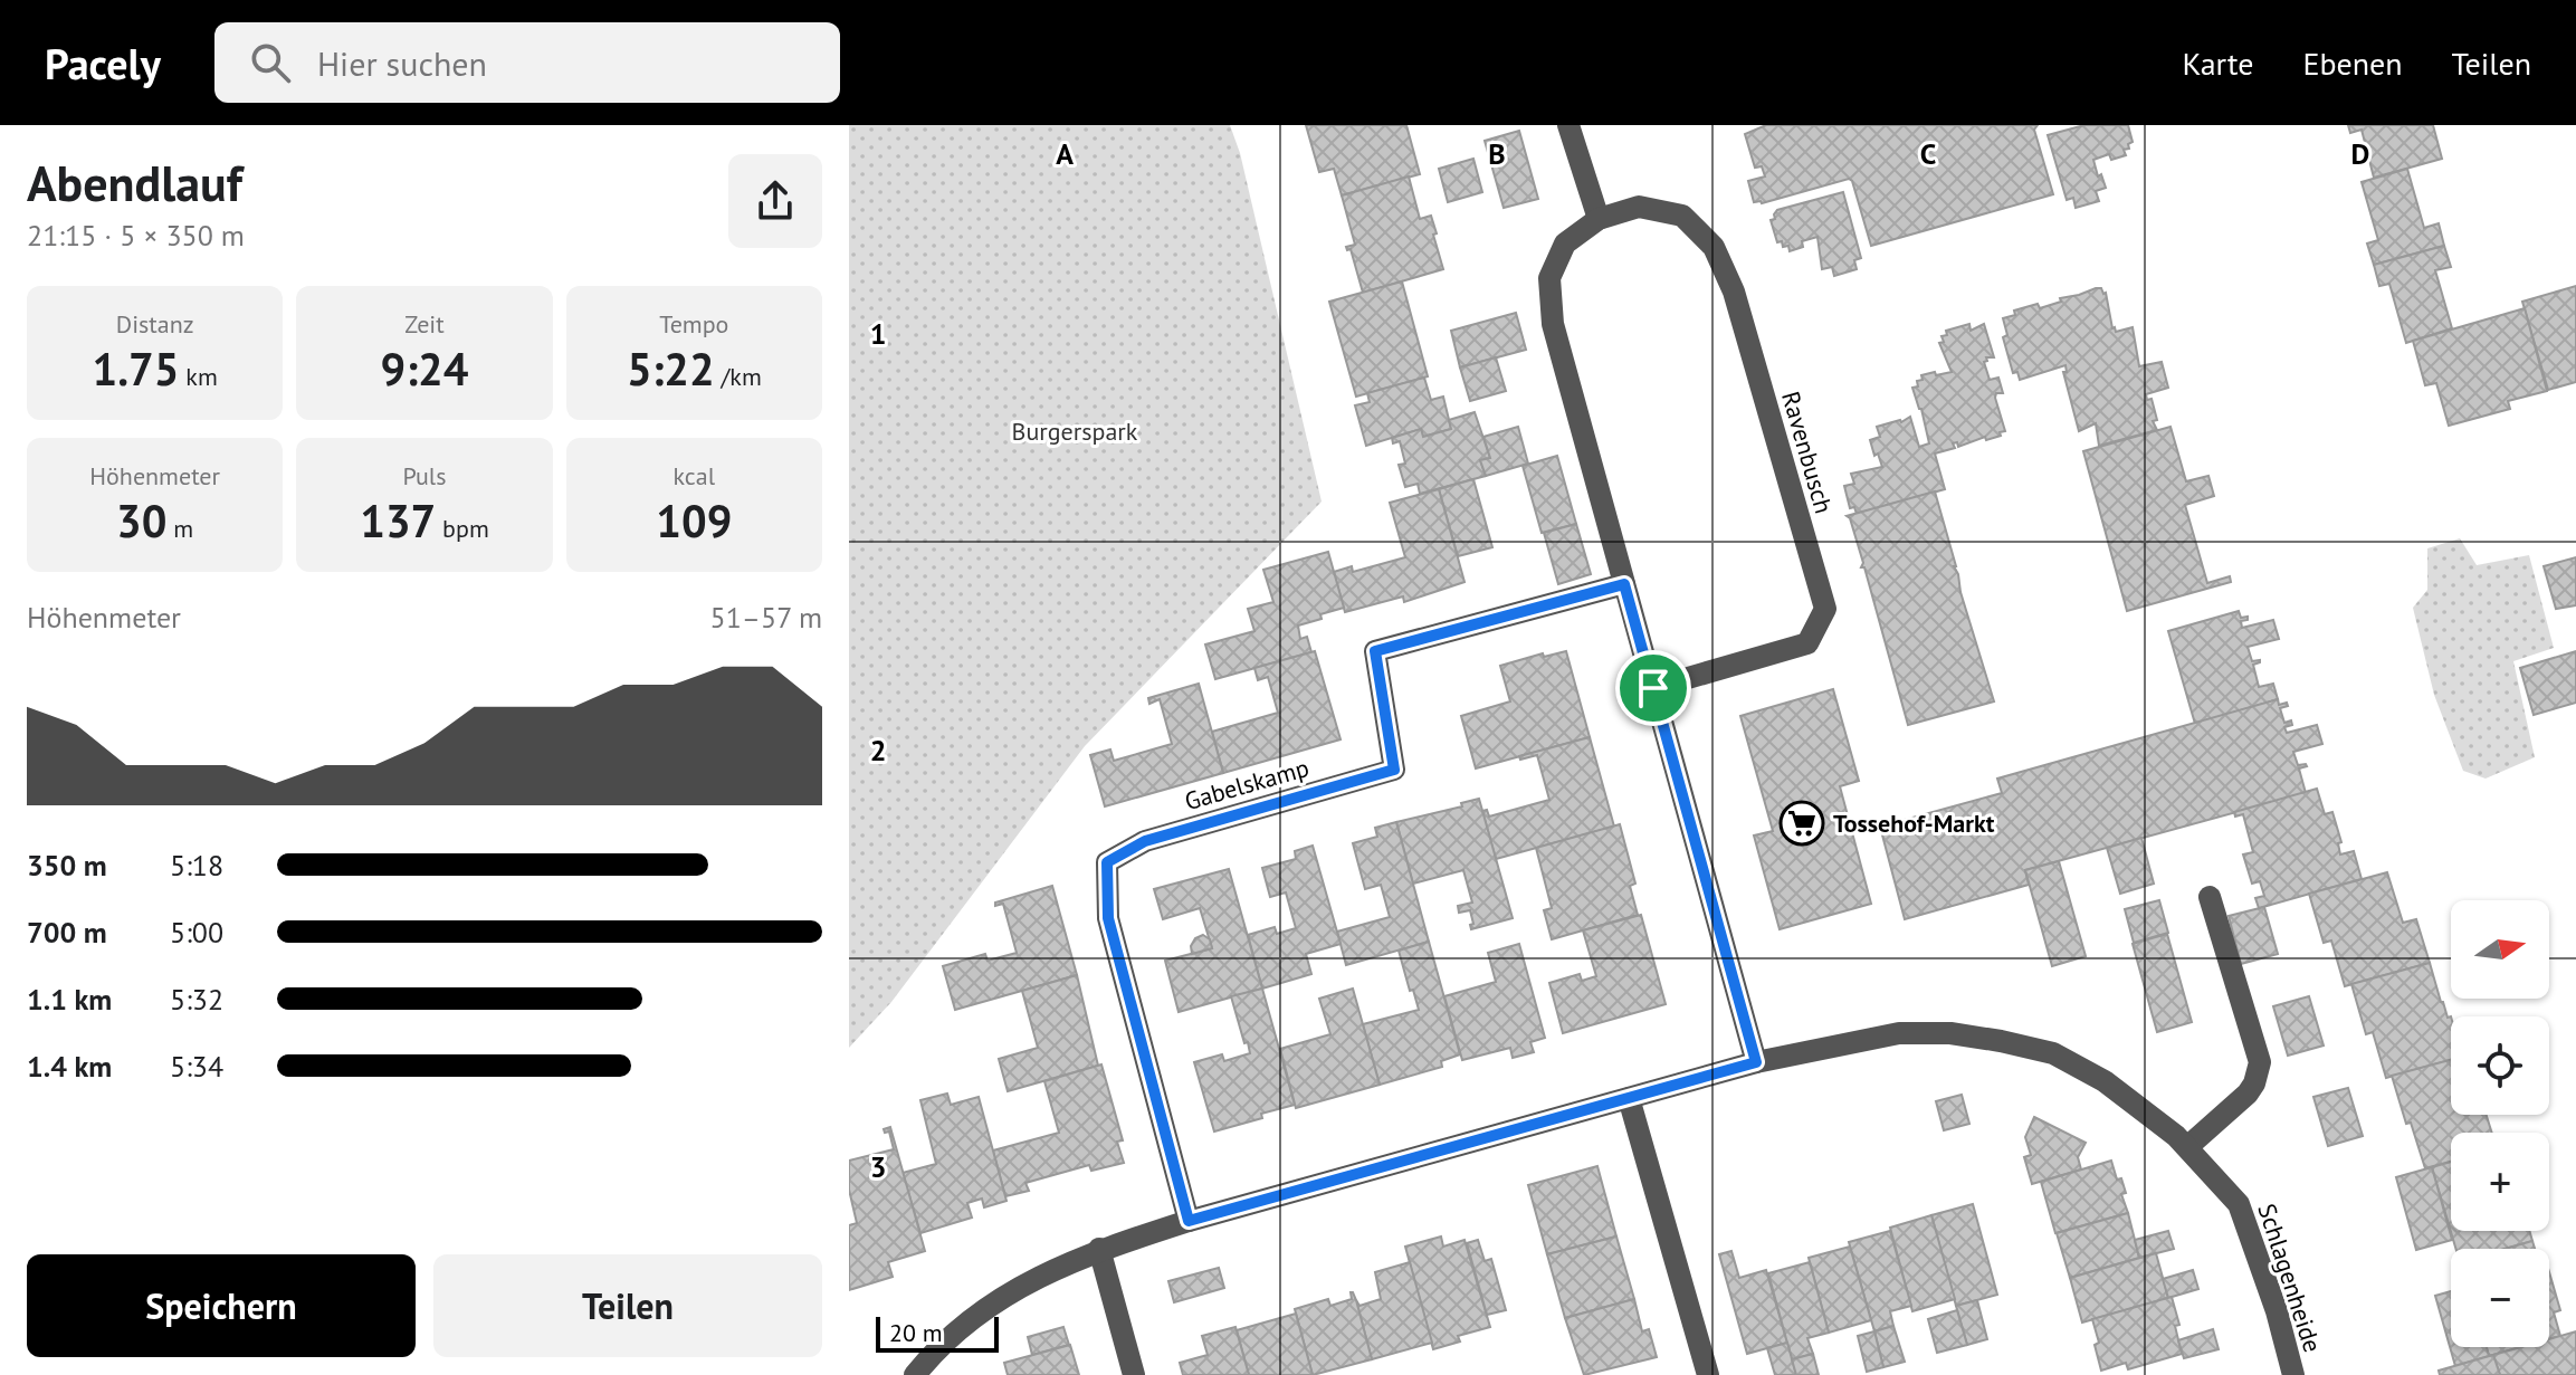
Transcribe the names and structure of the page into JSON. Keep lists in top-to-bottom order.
{
  "streets": {
    "street": ["Ravenbusch", "Gabelskamp", "Schlagenheide"]
  },
  "crossings": [
    ["Ravenbusch", "Gabelskamp"],
    ["Ravenbusch", "Schlagenheide"]
  ],
  "parks": ["Burgerspark"],
  "places": {
    "supermarket": ["Tossehof-Markt"]
  },
  "scale_bar": "20 m",
  "north": "right",
  "page": {
    "header": "Pacely",
    "search": "Hier suchen",
    "nav": ["Karte", "Ebenen", "Teilen"],
    "heading": ["Abendlauf", "21:15 · 5 × 350 m"],
    "stats": [
      ["Distanz", "1.75 km"],
      ["Zeit", "9:24"],
      ["Tempo", "5:22 /km"],
      ["Höhenmeter", "30 m"],
      ["Puls", "137 bpm"],
      ["kcal", "109"]
    ],
    "chart": ["Höhenmeter", "51–57 m"],
    "list": [
      {
        "name": "350 m",
        "note": "5:18"
      },
      {
        "name": "700 m",
        "note": "5:00"
      },
      {
        "name": "1.1 km",
        "note": "5:32"
      },
      {
        "name": "1.4 km",
        "note": "5:34"
      }
    ],
    "map_buttons": ["+", "−"],
    "buttons": ["Speichern", "Teilen"],
    "scale": "20 m"
  },
  "grid": {
    "columns": [
      "A",
      "B",
      "C",
      "D"
    ],
    "rows": ["1", "2", "3"]
  }
}
